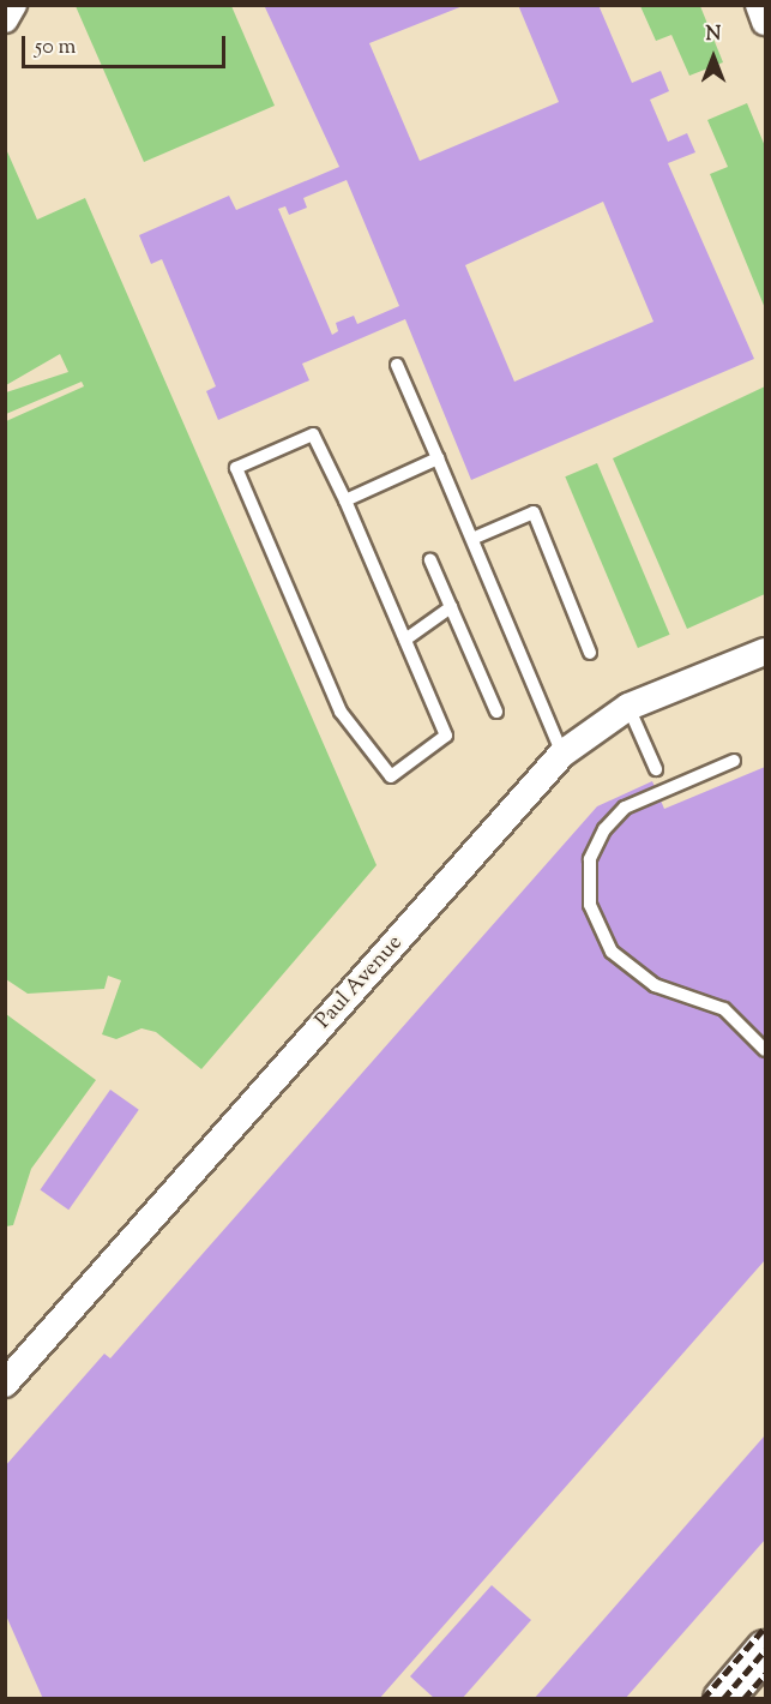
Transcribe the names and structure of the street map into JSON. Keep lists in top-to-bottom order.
{
  "streets": {
    "street": ["Paul Avenue"]
  },
  "scale_bar": "50 m",
  "north": "top"
}
